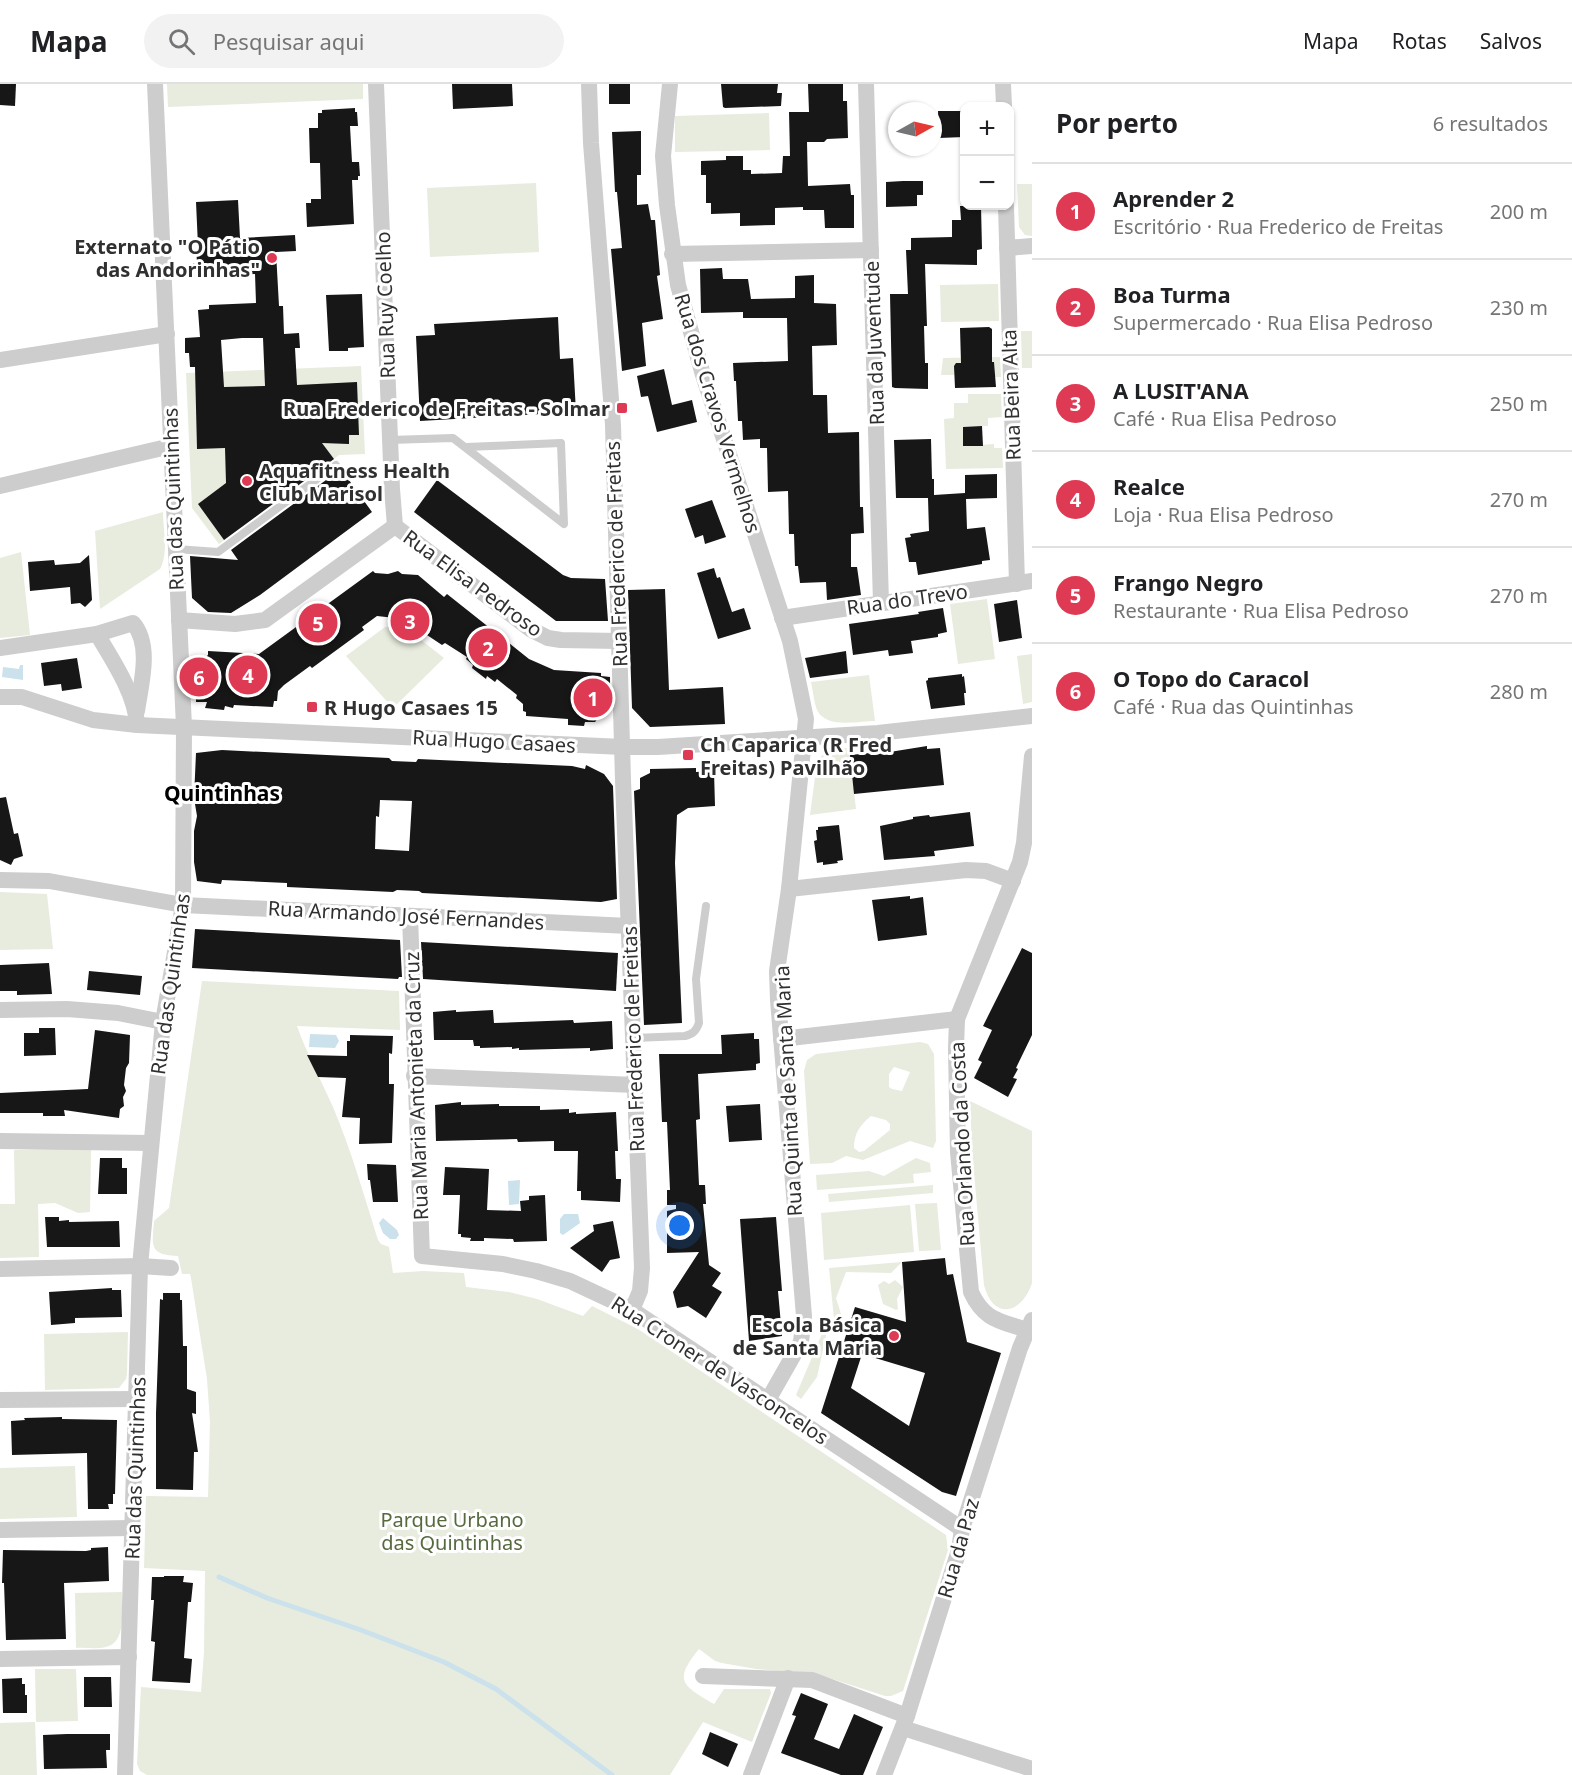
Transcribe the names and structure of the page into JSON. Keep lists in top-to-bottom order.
{
  "streets": {
    "street": [
      "Rua Ruy Coelho",
      "Rua da Juventude",
      "Rua Beira Alta",
      "Rua dos Cravos Vermelhos",
      "Rua das Quintinhas",
      "Rua Frederico de Freitas",
      "Rua Elisa Pedroso",
      "Rua do Trevo",
      "Rua Hugo Casaes",
      "Rua Armando José Fernandes",
      "Rua Maria Antonieta da Cruz",
      "Rua Quinta de Santa Maria",
      "Rua Orlando da Costa",
      "Rua Croner de Vasconcelos",
      "Rua da Paz"
    ]
  },
  "crossings": [
    ["Rua Ruy Coelho", "Rua Elisa Pedroso"],
    ["Rua da Juventude", "Rua do Trevo"],
    ["Rua Beira Alta", "Rua do Trevo"],
    ["Rua dos Cravos Vermelhos", "Rua do Trevo"],
    ["Rua dos Cravos Vermelhos", "Rua Hugo Casaes"],
    ["Rua dos Cravos Vermelhos", "Rua Quinta de Santa Maria"],
    ["Rua das Quintinhas", "Rua Elisa Pedroso"],
    ["Rua das Quintinhas", "Rua Hugo Casaes"],
    ["Rua das Quintinhas", "Rua Armando José Fernandes"],
    ["Rua Frederico de Freitas", "Rua Elisa Pedroso"],
    ["Rua Frederico de Freitas", "Rua Hugo Casaes"],
    ["Rua Frederico de Freitas", "Rua Armando José Fernandes"],
    ["Rua Frederico de Freitas", "Rua Croner de Vasconcelos"],
    ["Rua Hugo Casaes", "Rua Quinta de Santa Maria"],
    ["Rua Armando José Fernandes", "Rua Maria Antonieta da Cruz"],
    ["Rua Maria Antonieta da Cruz", "Rua Croner de Vasconcelos"],
    ["Rua Quinta de Santa Maria", "Rua Croner de Vasconcelos"],
    ["Rua Orlando da Costa", "Rua da Paz"],
    ["Rua Croner de Vasconcelos", "Rua da Paz"]
  ],
  "districts": ["Quintinhas"],
  "parks": ["Parque Urbano das Quintinhas"],
  "places": {
    "other": ["Externato \"O Pátio das Andorinhas\"", "Aquafitness Health Club Marisol", "Escola Básica de Santa Maria"],
    "transit": ["Rua Frederico de Freitas - Solmar", "R Hugo Casaes 15", "Ch Caparica (R Fred Freitas) Pavilhão"]
  },
  "north": "right",
  "page": {
    "header": "Mapa",
    "search": "Pesquisar aqui",
    "nav": ["Mapa", "Rotas", "Salvos"],
    "heading": ["Por perto", "6 resultados"],
    "map_buttons": ["+", "−"],
    "list": [
      {
        "mark": "1",
        "name": "Aprender 2",
        "note": "Escritório · Rua Frederico de Freitas",
        "value": "200 m"
      },
      {
        "mark": "2",
        "name": "Boa Turma",
        "note": "Supermercado · Rua Elisa Pedroso",
        "value": "230 m"
      },
      {
        "mark": "3",
        "name": "A LUSIT'ANA",
        "note": "Café · Rua Elisa Pedroso",
        "value": "250 m"
      },
      {
        "mark": "4",
        "name": "Realce",
        "note": "Loja · Rua Elisa Pedroso",
        "value": "270 m"
      },
      {
        "mark": "5",
        "name": "Frango Negro",
        "note": "Restaurante · Rua Elisa Pedroso",
        "value": "270 m"
      },
      {
        "mark": "6",
        "name": "O Topo do Caracol",
        "note": "Café · Rua das Quintinhas",
        "value": "280 m"
      }
    ],
    "pins": [
      "3",
      "5",
      "2",
      "4",
      "6",
      "1"
    ]
  }
}
